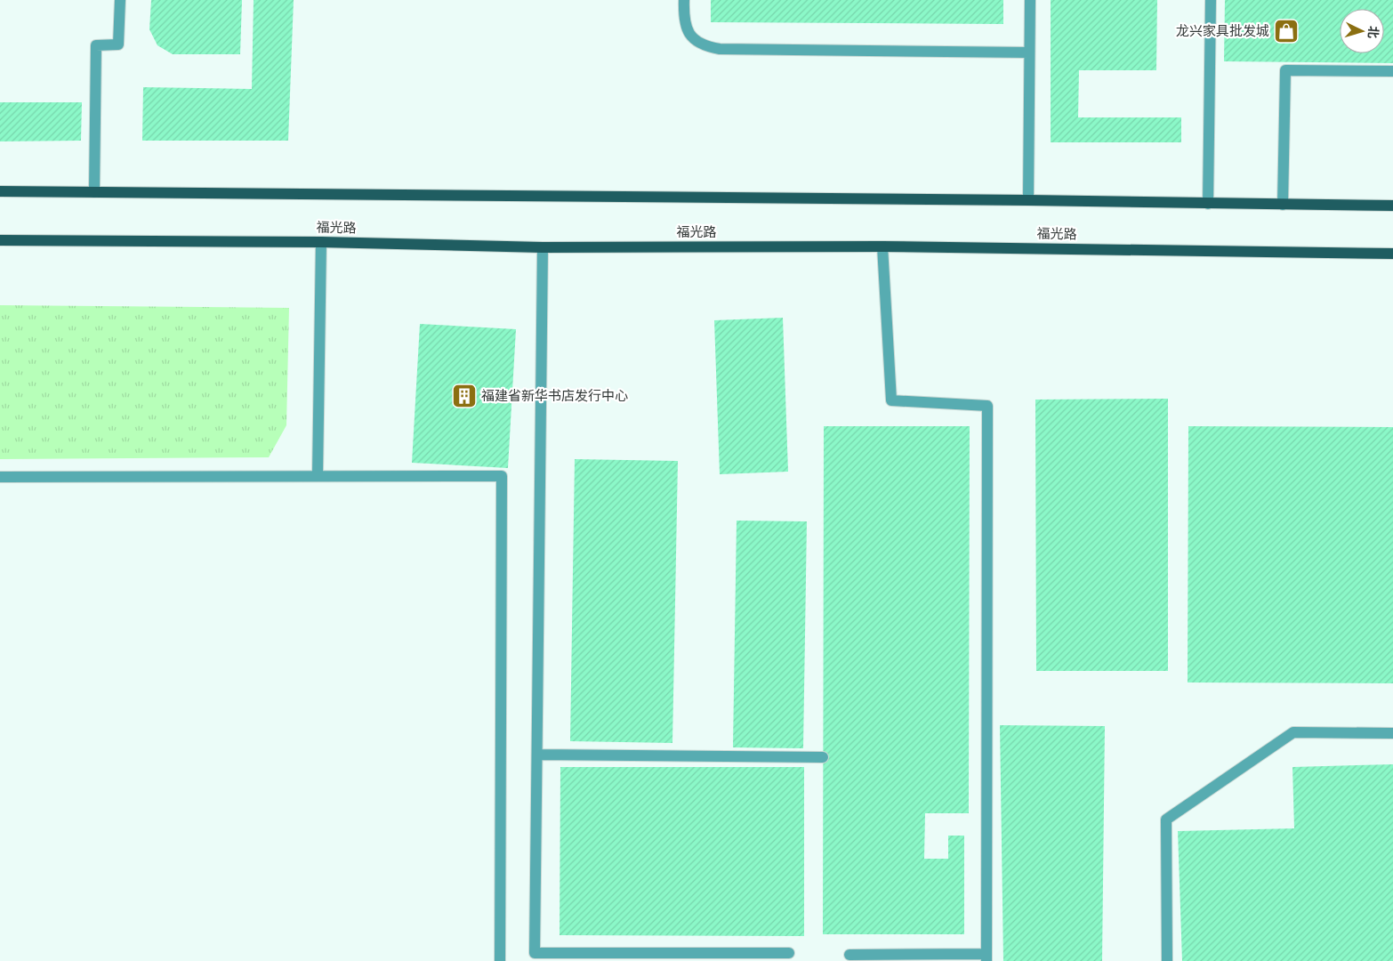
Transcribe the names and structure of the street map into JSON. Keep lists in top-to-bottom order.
{
  "streets": {
    "main road": ["福光路"]
  },
  "places": {
    "shop": ["龙兴家具批发城"],
    "building": ["福建省新华书店发行中心"]
  },
  "north": "right"
}
